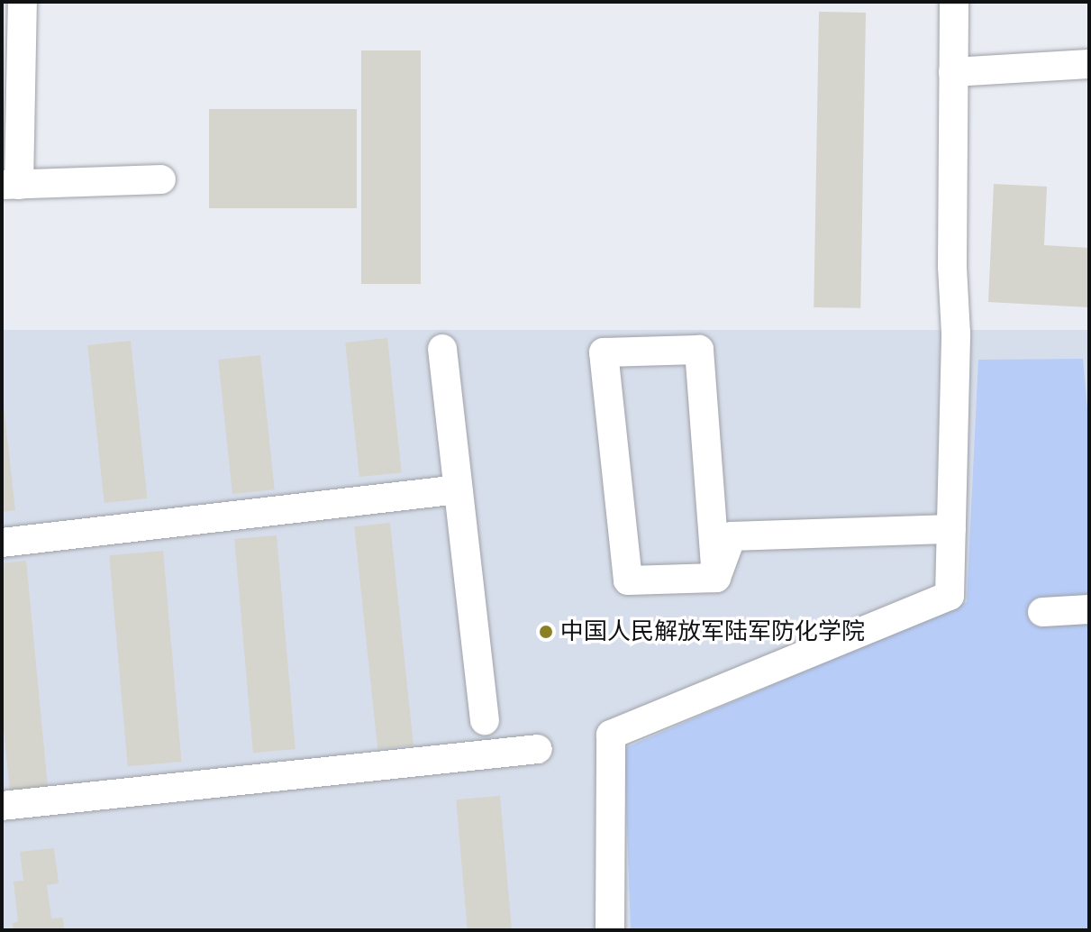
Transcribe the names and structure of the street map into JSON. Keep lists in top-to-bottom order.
{
  "places": ["中国人民解放军陆军防化学院"]
}
